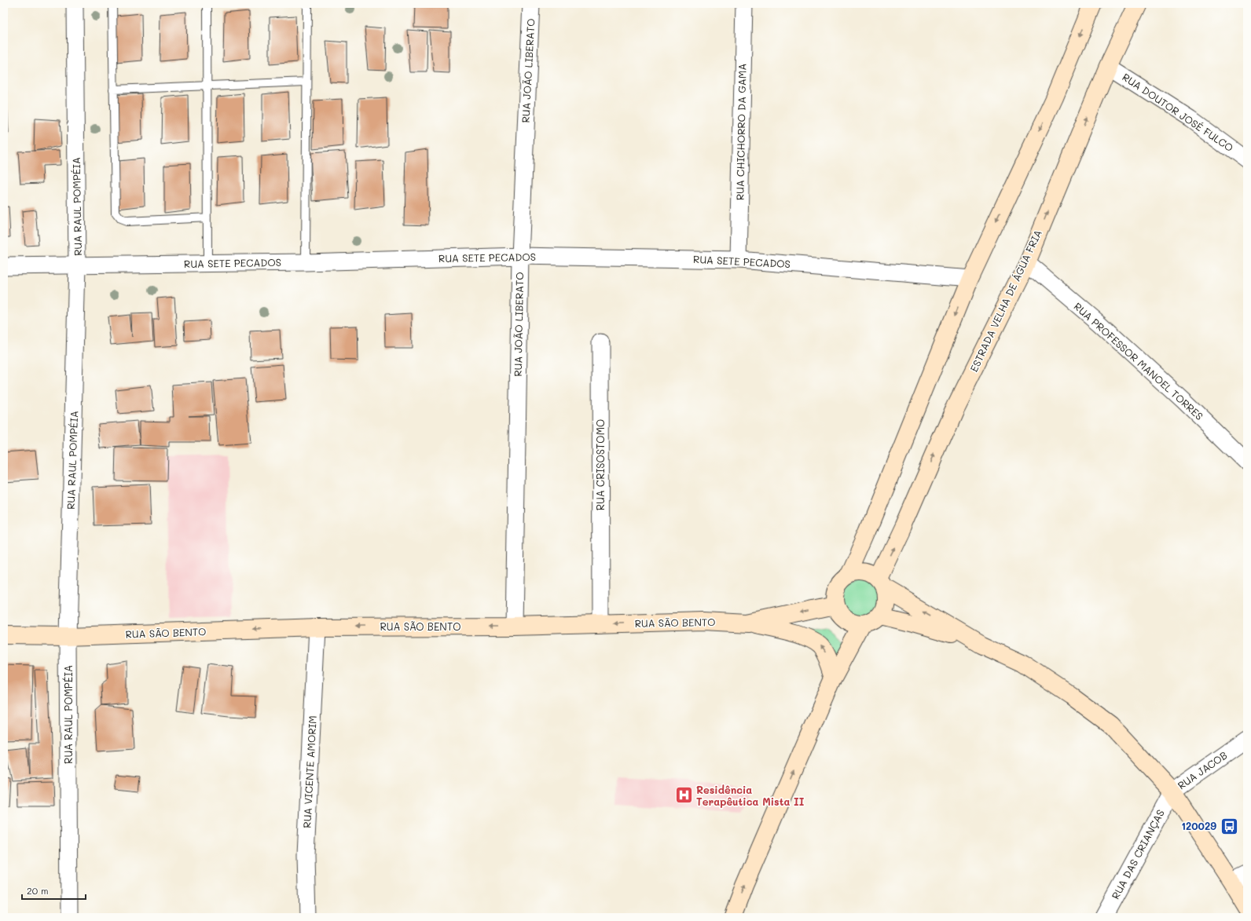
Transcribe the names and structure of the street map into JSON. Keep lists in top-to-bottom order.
{
  "streets": {
    "main road": ["ESTRADA VELHA DE ÁGUA FRIA", "RUA SÃO BENTO"],
    "street": [
      "RUA JOÃO LIBERATO",
      "RUA DOUTOR JOSÉ FULCO",
      "RUA CHICHORRO DA GAMA",
      "RUA RAUL POMPÉIA",
      "RUA SETE PECADOS",
      "RUA PROFESSOR MANOEL TORRES",
      "RUA CRISOSTOMO",
      "RUA JACOB",
      "RUA VICENTE AMORIM",
      "RUA DAS CRIANÇAS"
    ]
  },
  "crossings": [
    ["RUA JOÃO LIBERATO", "RUA SETE PECADOS"],
    ["RUA JOÃO LIBERATO", "RUA SÃO BENTO"],
    ["RUA DOUTOR JOSÉ FULCO", "ESTRADA VELHA DE ÁGUA FRIA"],
    ["RUA CHICHORRO DA GAMA", "RUA SETE PECADOS"],
    ["RUA RAUL POMPÉIA", "RUA SETE PECADOS"],
    ["RUA RAUL POMPÉIA", "RUA SÃO BENTO"],
    ["ESTRADA VELHA DE ÁGUA FRIA", "RUA PROFESSOR MANOEL TORRES"],
    ["ESTRADA VELHA DE ÁGUA FRIA", "RUA SÃO BENTO"],
    ["RUA CRISOSTOMO", "RUA SÃO BENTO"],
    ["RUA SÃO BENTO", "RUA VICENTE AMORIM"],
    ["RUA JACOB", "RUA DAS CRIANÇAS"]
  ],
  "one_way": ["RUA SÃO BENTO"],
  "places": {
    "hospital": ["Residência Terapêutica Mista II"],
    "bus stop": ["120029"]
  },
  "scale_bar": "20 m"
}
